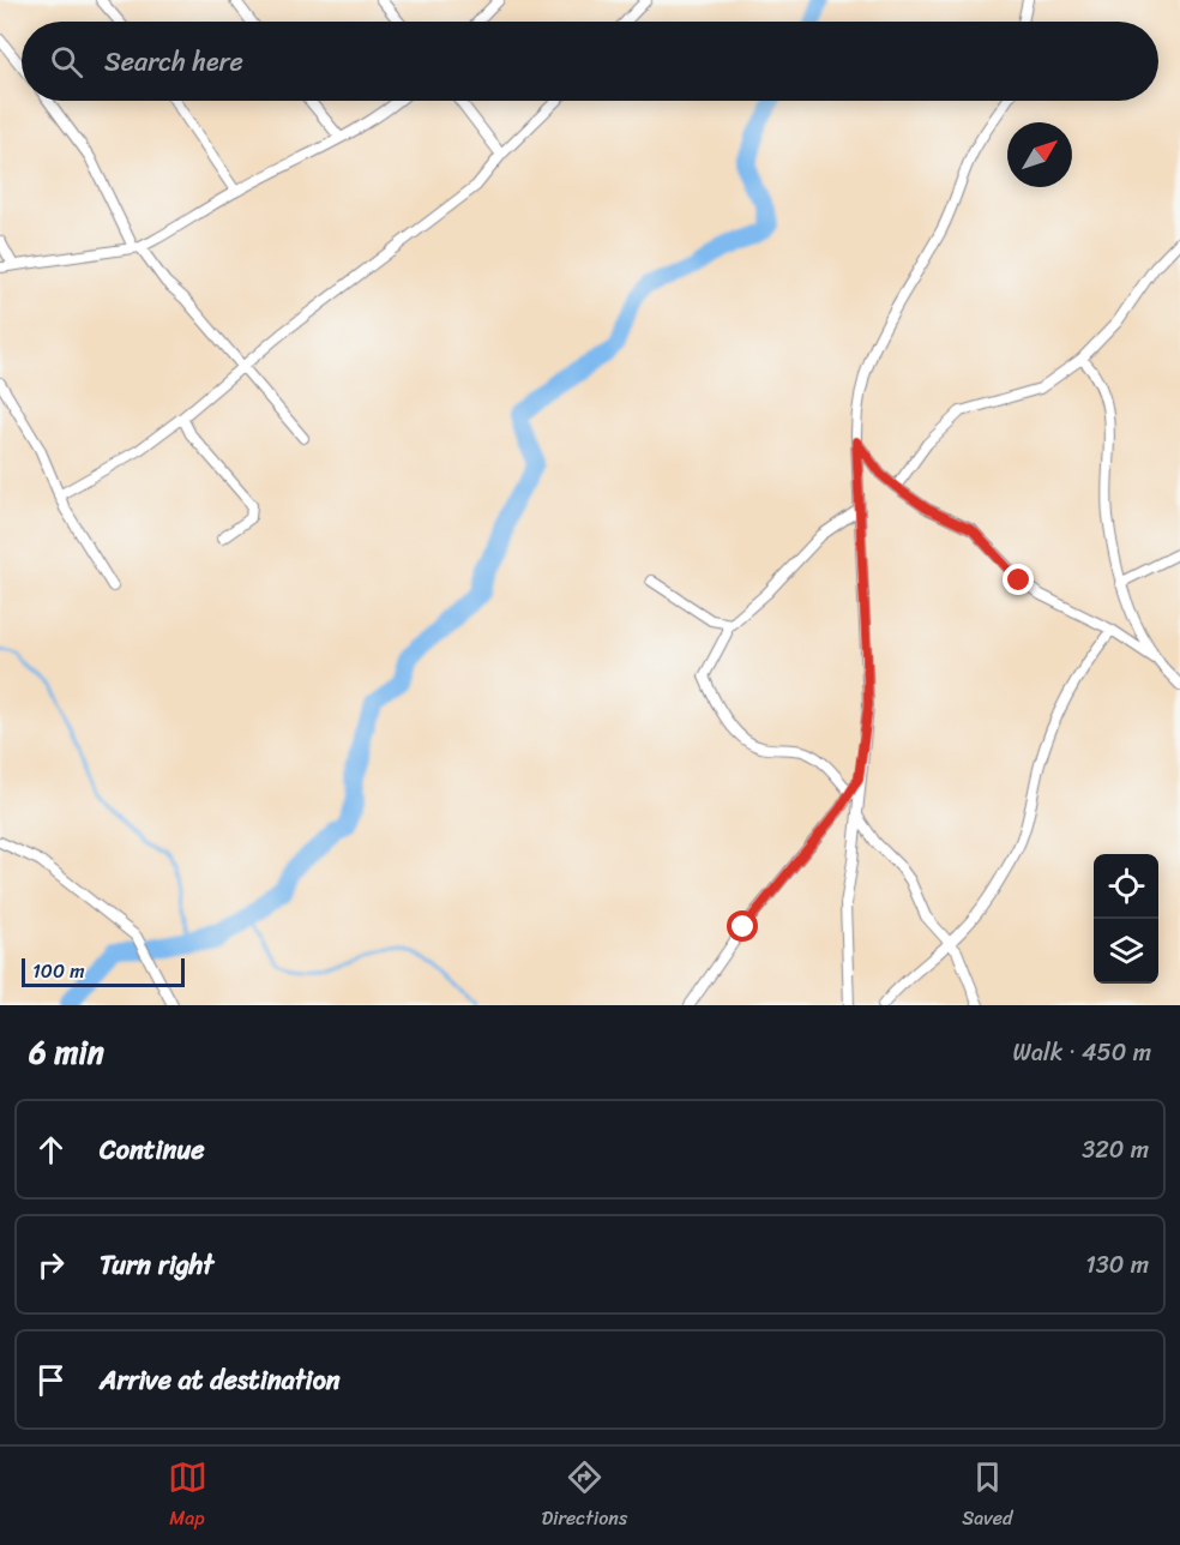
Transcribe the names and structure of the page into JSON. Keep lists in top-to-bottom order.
{
  "scale_bar": "100 m",
  "north": "top right",
  "page": {
    "search": "Search here",
    "scale": "100 m",
    "heading": ["6 min", "Walk · 450 m"],
    "list": [
      ["Continue", "320 m"],
      ["Turn right", "130 m"],
      "Arrive at destination"
    ],
    "nav": ["Map", "Directions", "Saved"]
  }
}
